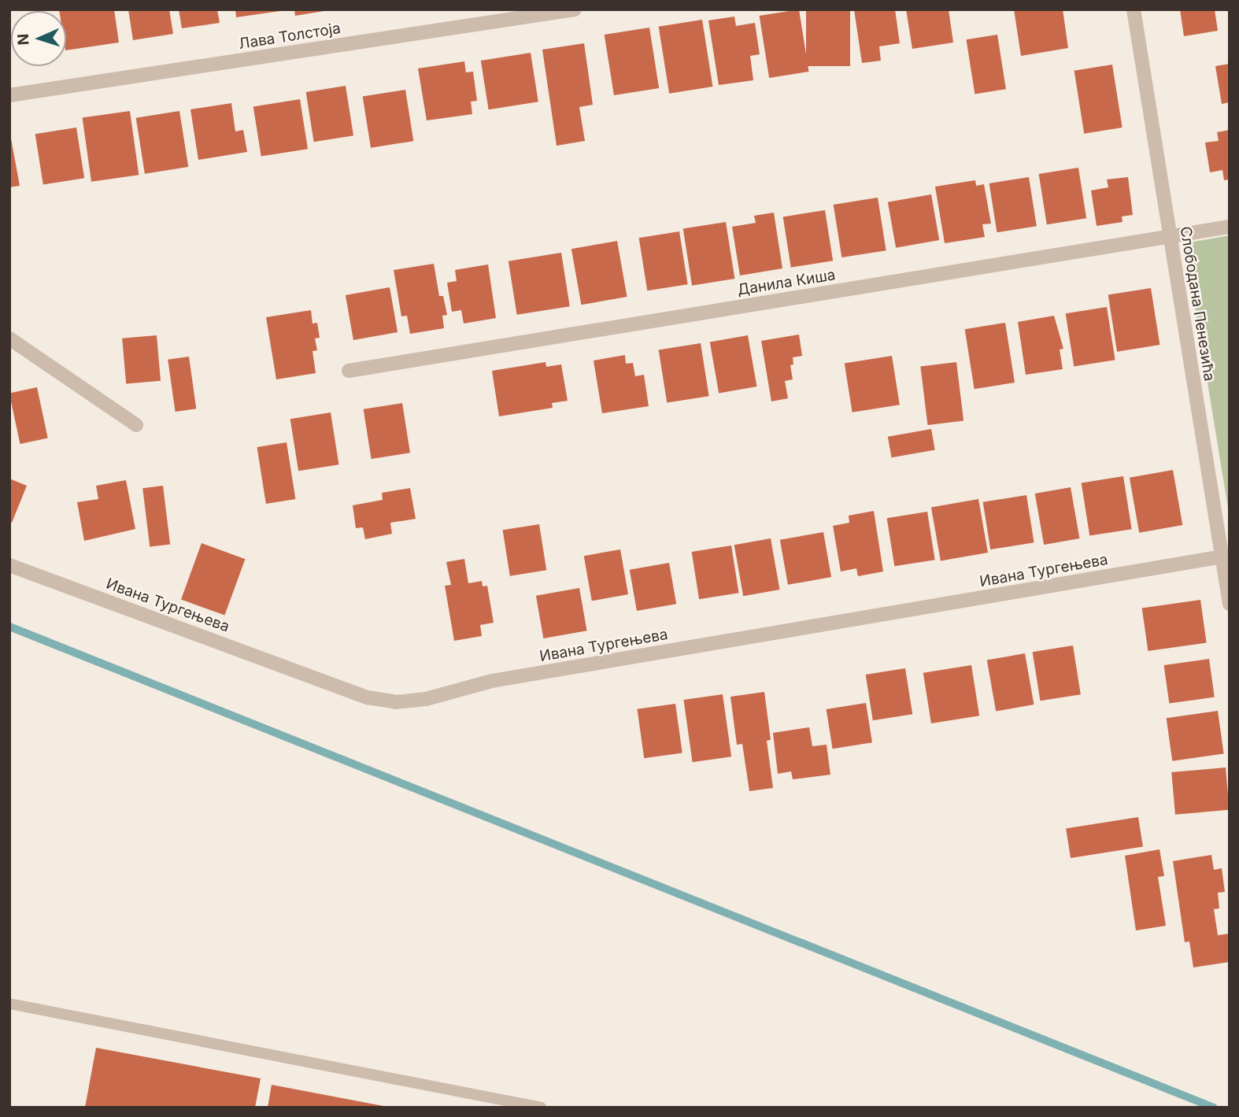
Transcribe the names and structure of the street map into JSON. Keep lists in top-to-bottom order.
{
  "streets": {
    "street": [
      "Лава Толстоја",
      "Данила Киша",
      "Слободана Пенезића",
      "Ивана Тургењева"
    ]
  },
  "crossings": [
    ["Данила Киша", "Слободана Пенезића"],
    ["Слободана Пенезића", "Ивана Тургењева"]
  ],
  "north": "left"
}
